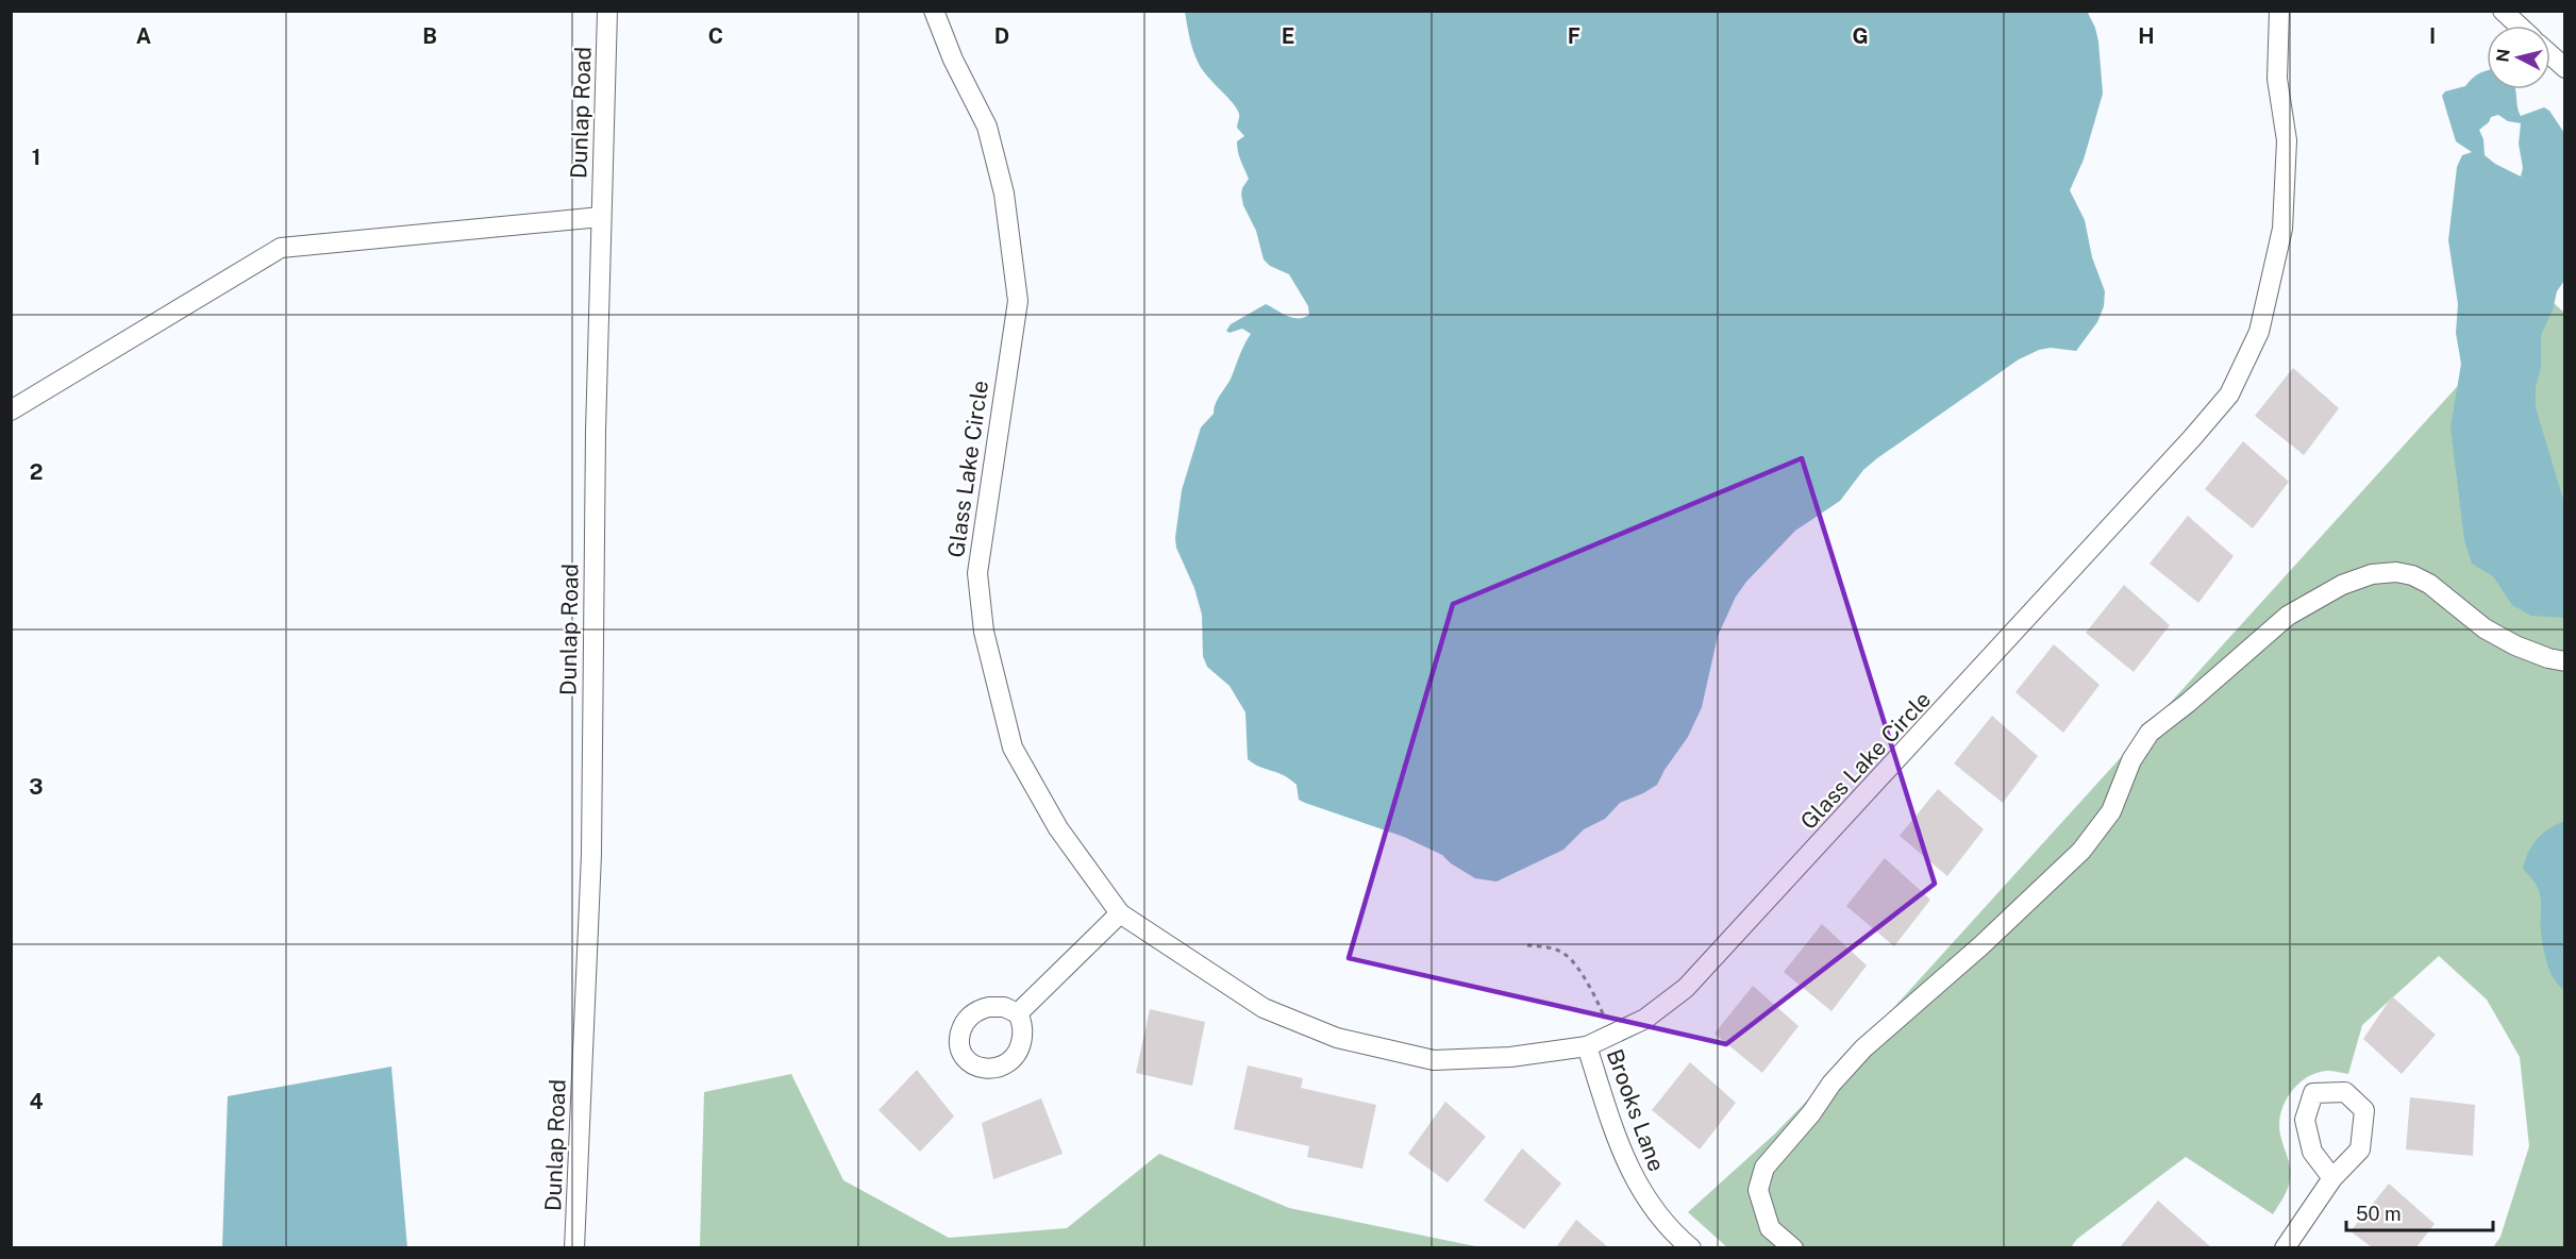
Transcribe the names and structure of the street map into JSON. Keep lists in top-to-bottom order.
{
  "streets": {
    "street": ["Dunlap Road", "Glass Lake Circle", "Brooks Lane"]
  },
  "crossings": [
    ["Glass Lake Circle", "Brooks Lane"]
  ],
  "scale_bar": "50 m",
  "north": "left",
  "grid": {
    "columns": [
      "A",
      "B",
      "C",
      "D",
      "E",
      "F",
      "G",
      "H",
      "I"
    ],
    "rows": [
      "1",
      "2",
      "3",
      "4"
    ]
  }
}
